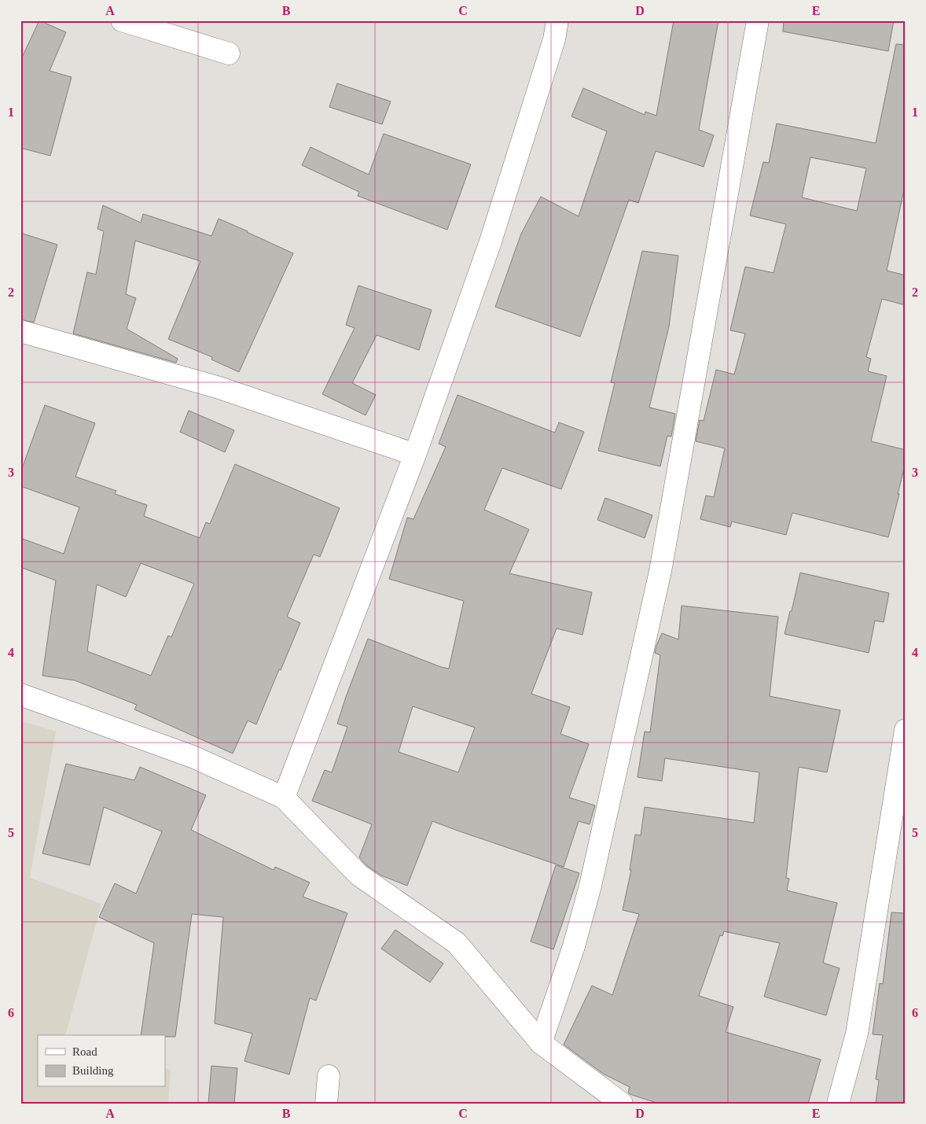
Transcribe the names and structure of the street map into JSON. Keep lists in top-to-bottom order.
{
  "legend": ["Road", "Building"],
  "grid": {
    "columns": [
      "A",
      "B",
      "C",
      "D",
      "E"
    ],
    "rows": [
      "1",
      "2",
      "3",
      "4",
      "5",
      "6"
    ]
  }
}
